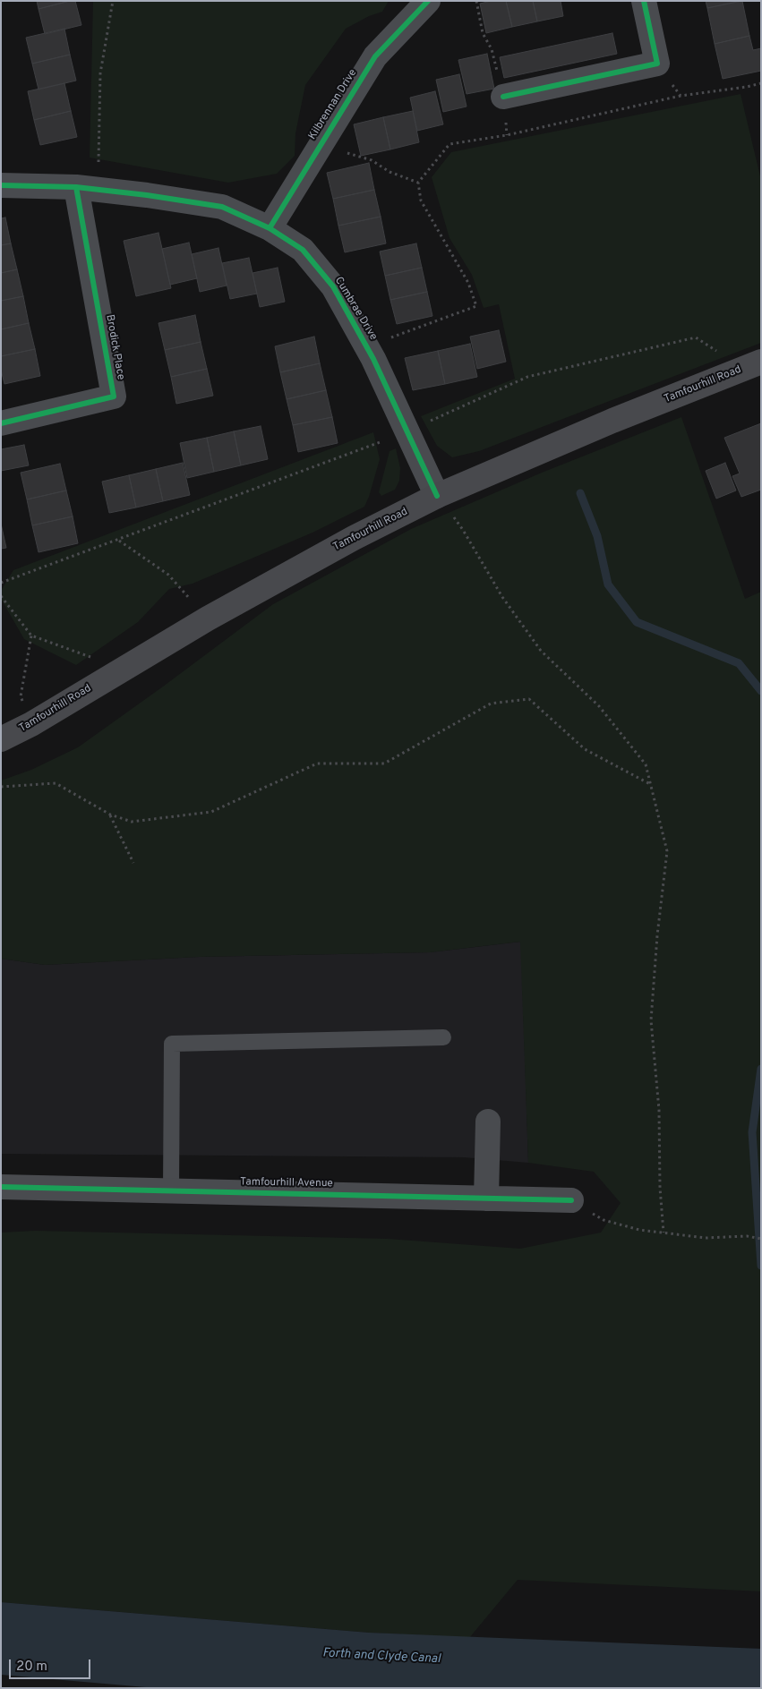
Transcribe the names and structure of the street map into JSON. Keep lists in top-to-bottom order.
{
  "streets": {
    "main road": ["Tamfourhill Road"],
    "street": [
      "Kilbrennan Drive",
      "Cumbrae Drive",
      "Brodick Place",
      "Tamfourhill Avenue"
    ]
  },
  "crossings": [
    ["Kilbrennan Drive", "Cumbrae Drive"],
    ["Cumbrae Drive", "Brodick Place"],
    ["Cumbrae Drive", "Tamfourhill Road"]
  ],
  "water": ["Forth and Clyde Canal"],
  "scale_bar": "20 m"
}
